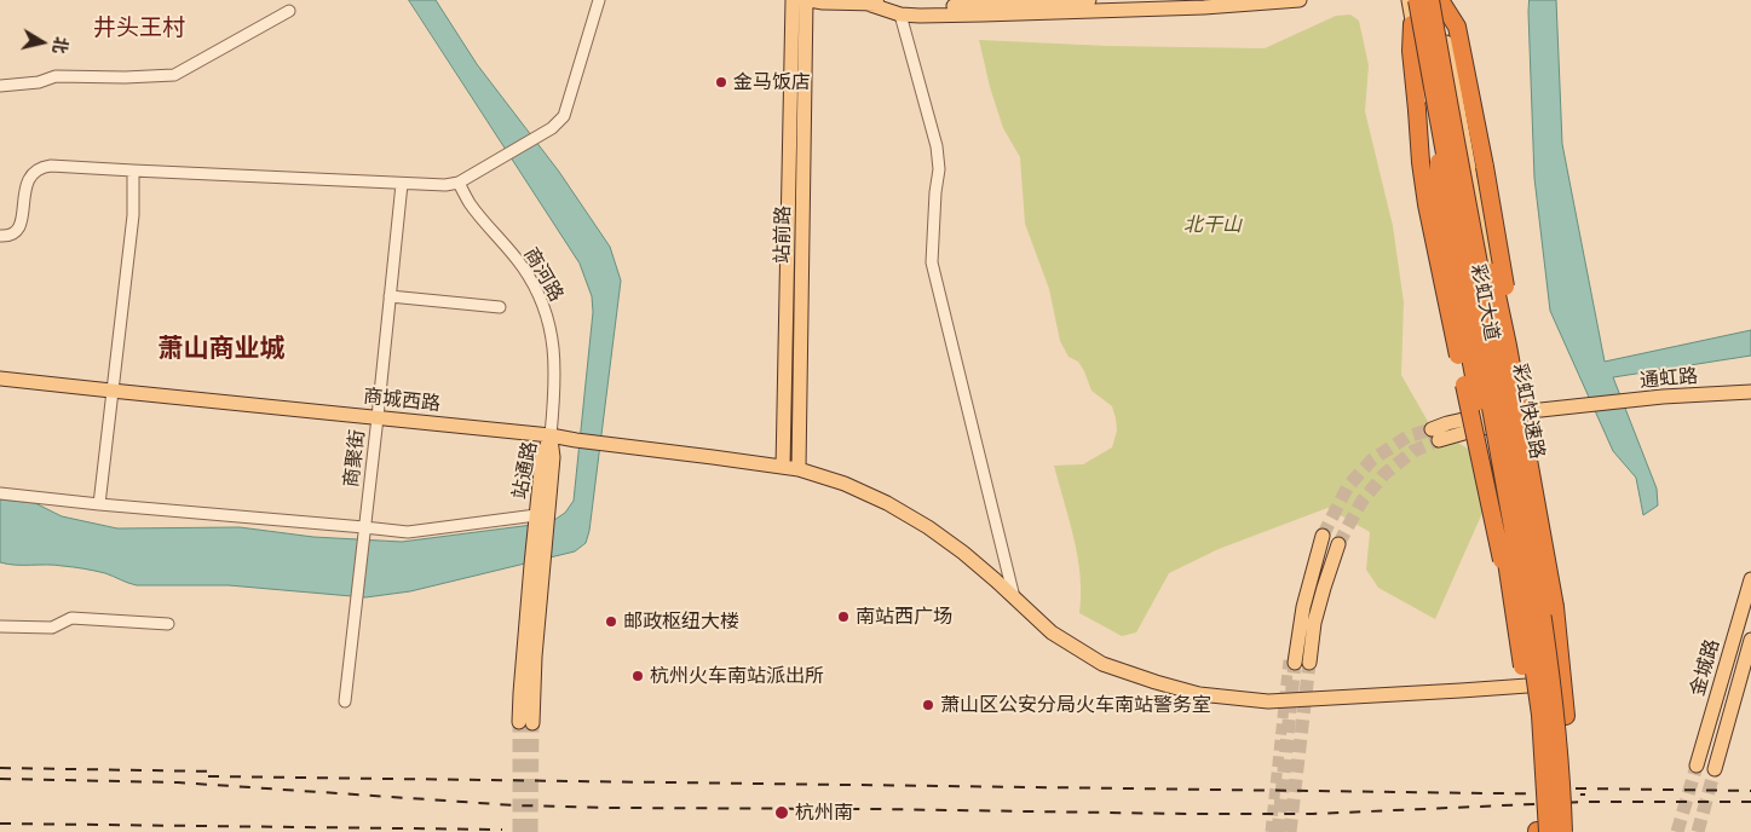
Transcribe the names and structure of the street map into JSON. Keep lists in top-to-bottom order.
{
  "streets": {
    "highway": ["彩虹快速路"],
    "main road": [
      "站前路",
      "彩虹大道",
      "通虹路",
      "商城西路",
      "站通路",
      "金城路"
    ],
    "street": ["商河路", "商聚街"]
  },
  "crossings": [
    ["站前路", "商城西路"],
    ["商河路", "商城西路"],
    ["商河路", "站通路"],
    ["彩虹大道", "通虹路"],
    ["彩虹大道", "商城西路"],
    ["商城西路", "商聚街"],
    ["商城西路", "站通路"]
  ],
  "districts": ["井头王村", "萧山商业城"],
  "parks": ["北干山"],
  "places": [
    "金马饭店",
    "南站西广场",
    "邮政枢纽大楼",
    "杭州火车南站派出所",
    "萧山区公安分局火车南站警务室",
    "杭州南"
  ],
  "north": "right"
}
